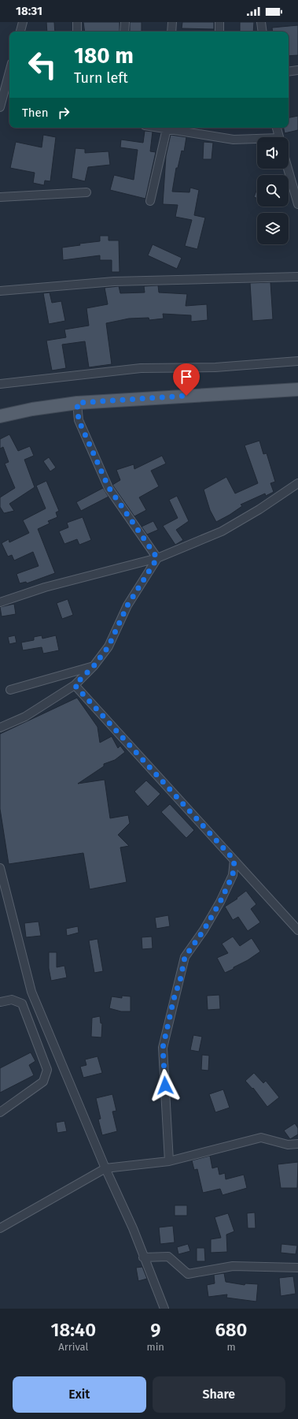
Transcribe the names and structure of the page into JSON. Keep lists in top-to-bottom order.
{
  "page": {
    "status": "18:31",
    "turn": ["180 m", "Turn left"],
    "then": "Then",
    "eta": [
      "18:40",
      "Arrival",
      "9",
      "min",
      "680",
      "m"
    ],
    "buttons": ["Exit", "Share"]
  }
}
